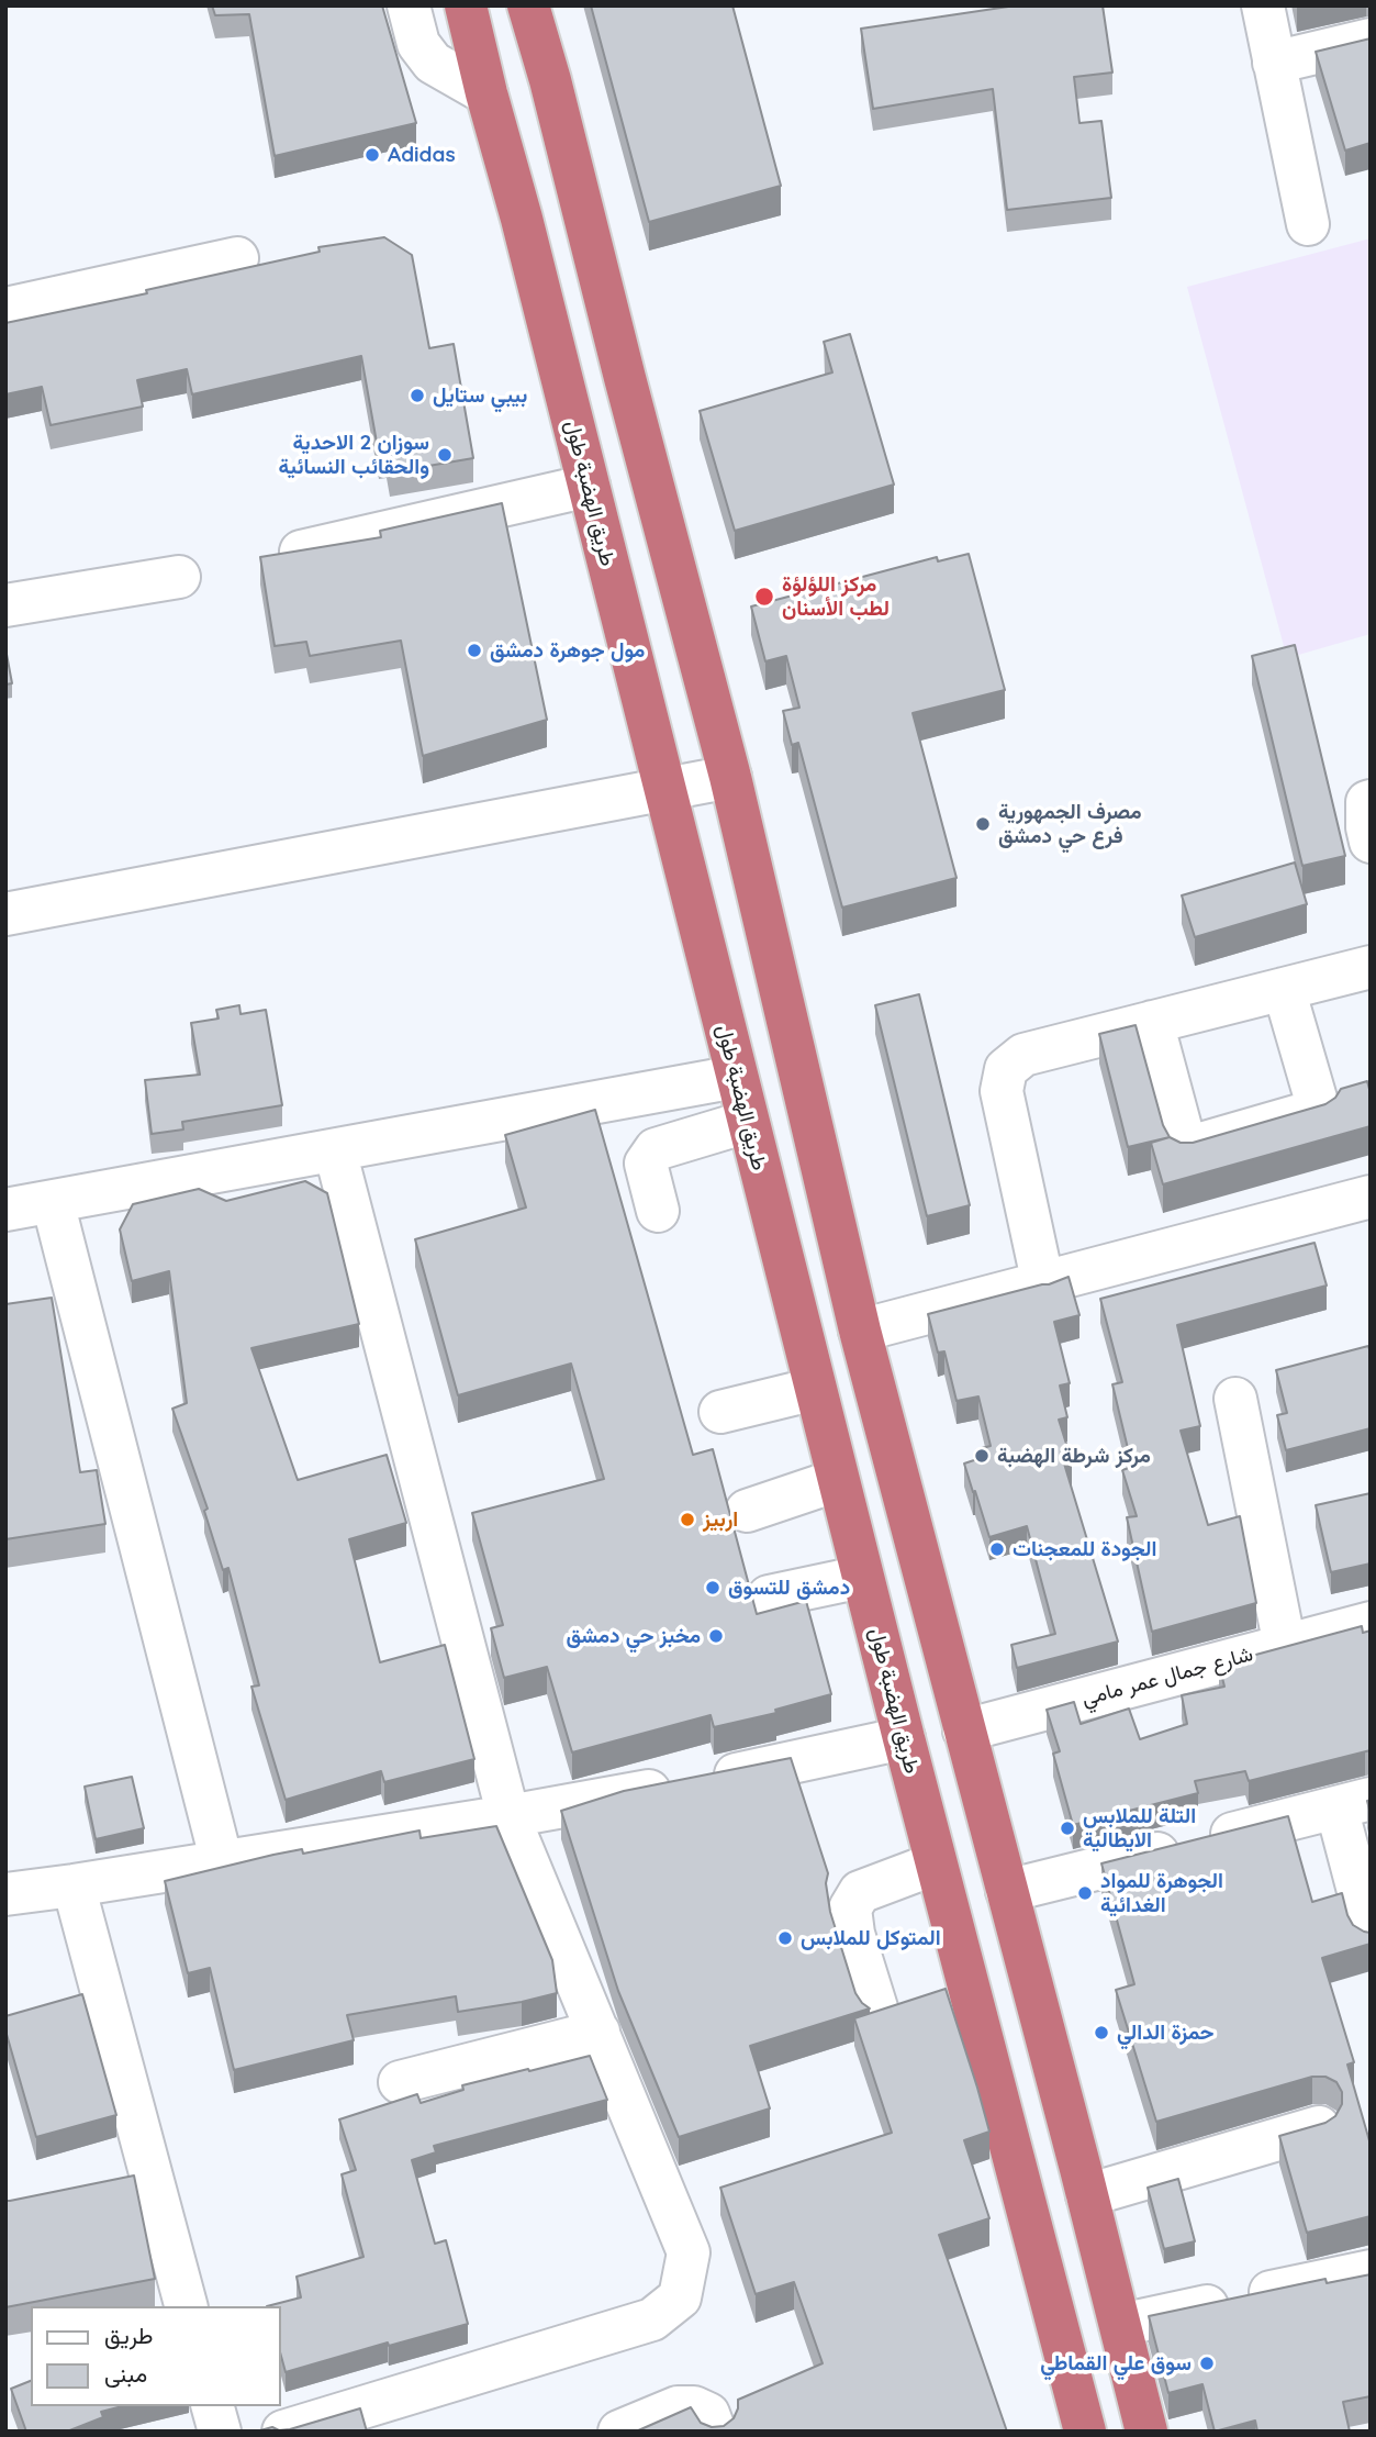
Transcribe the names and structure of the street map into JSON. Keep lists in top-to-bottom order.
{
  "streets": {
    "highway": ["طريق الهضبة طول"],
    "street": ["شارع جمال عمر مامي"]
  },
  "places": [
    "Adidas",
    "بيبي ستايل",
    "سوزان 2 الاحدية والحقائب النسائية",
    "مركز اللؤلؤة لطب الأسنان",
    "مول جوهرة دمشق",
    "مصرف الجمهورية فرع حي دمشق",
    "مركز شرطة الهضبة",
    "اربيز",
    "الجودة للمعجنات",
    "دمشق للتسوق",
    "مخبز حي دمشق",
    "التلة للملابس الايطالية",
    "الجوهرة للمواد الغدائية",
    "المتوكل للملابس",
    "حمزة الدالي",
    "سوق علي القماطي"
  ],
  "legend": ["طريق", "مبنى"]
}
